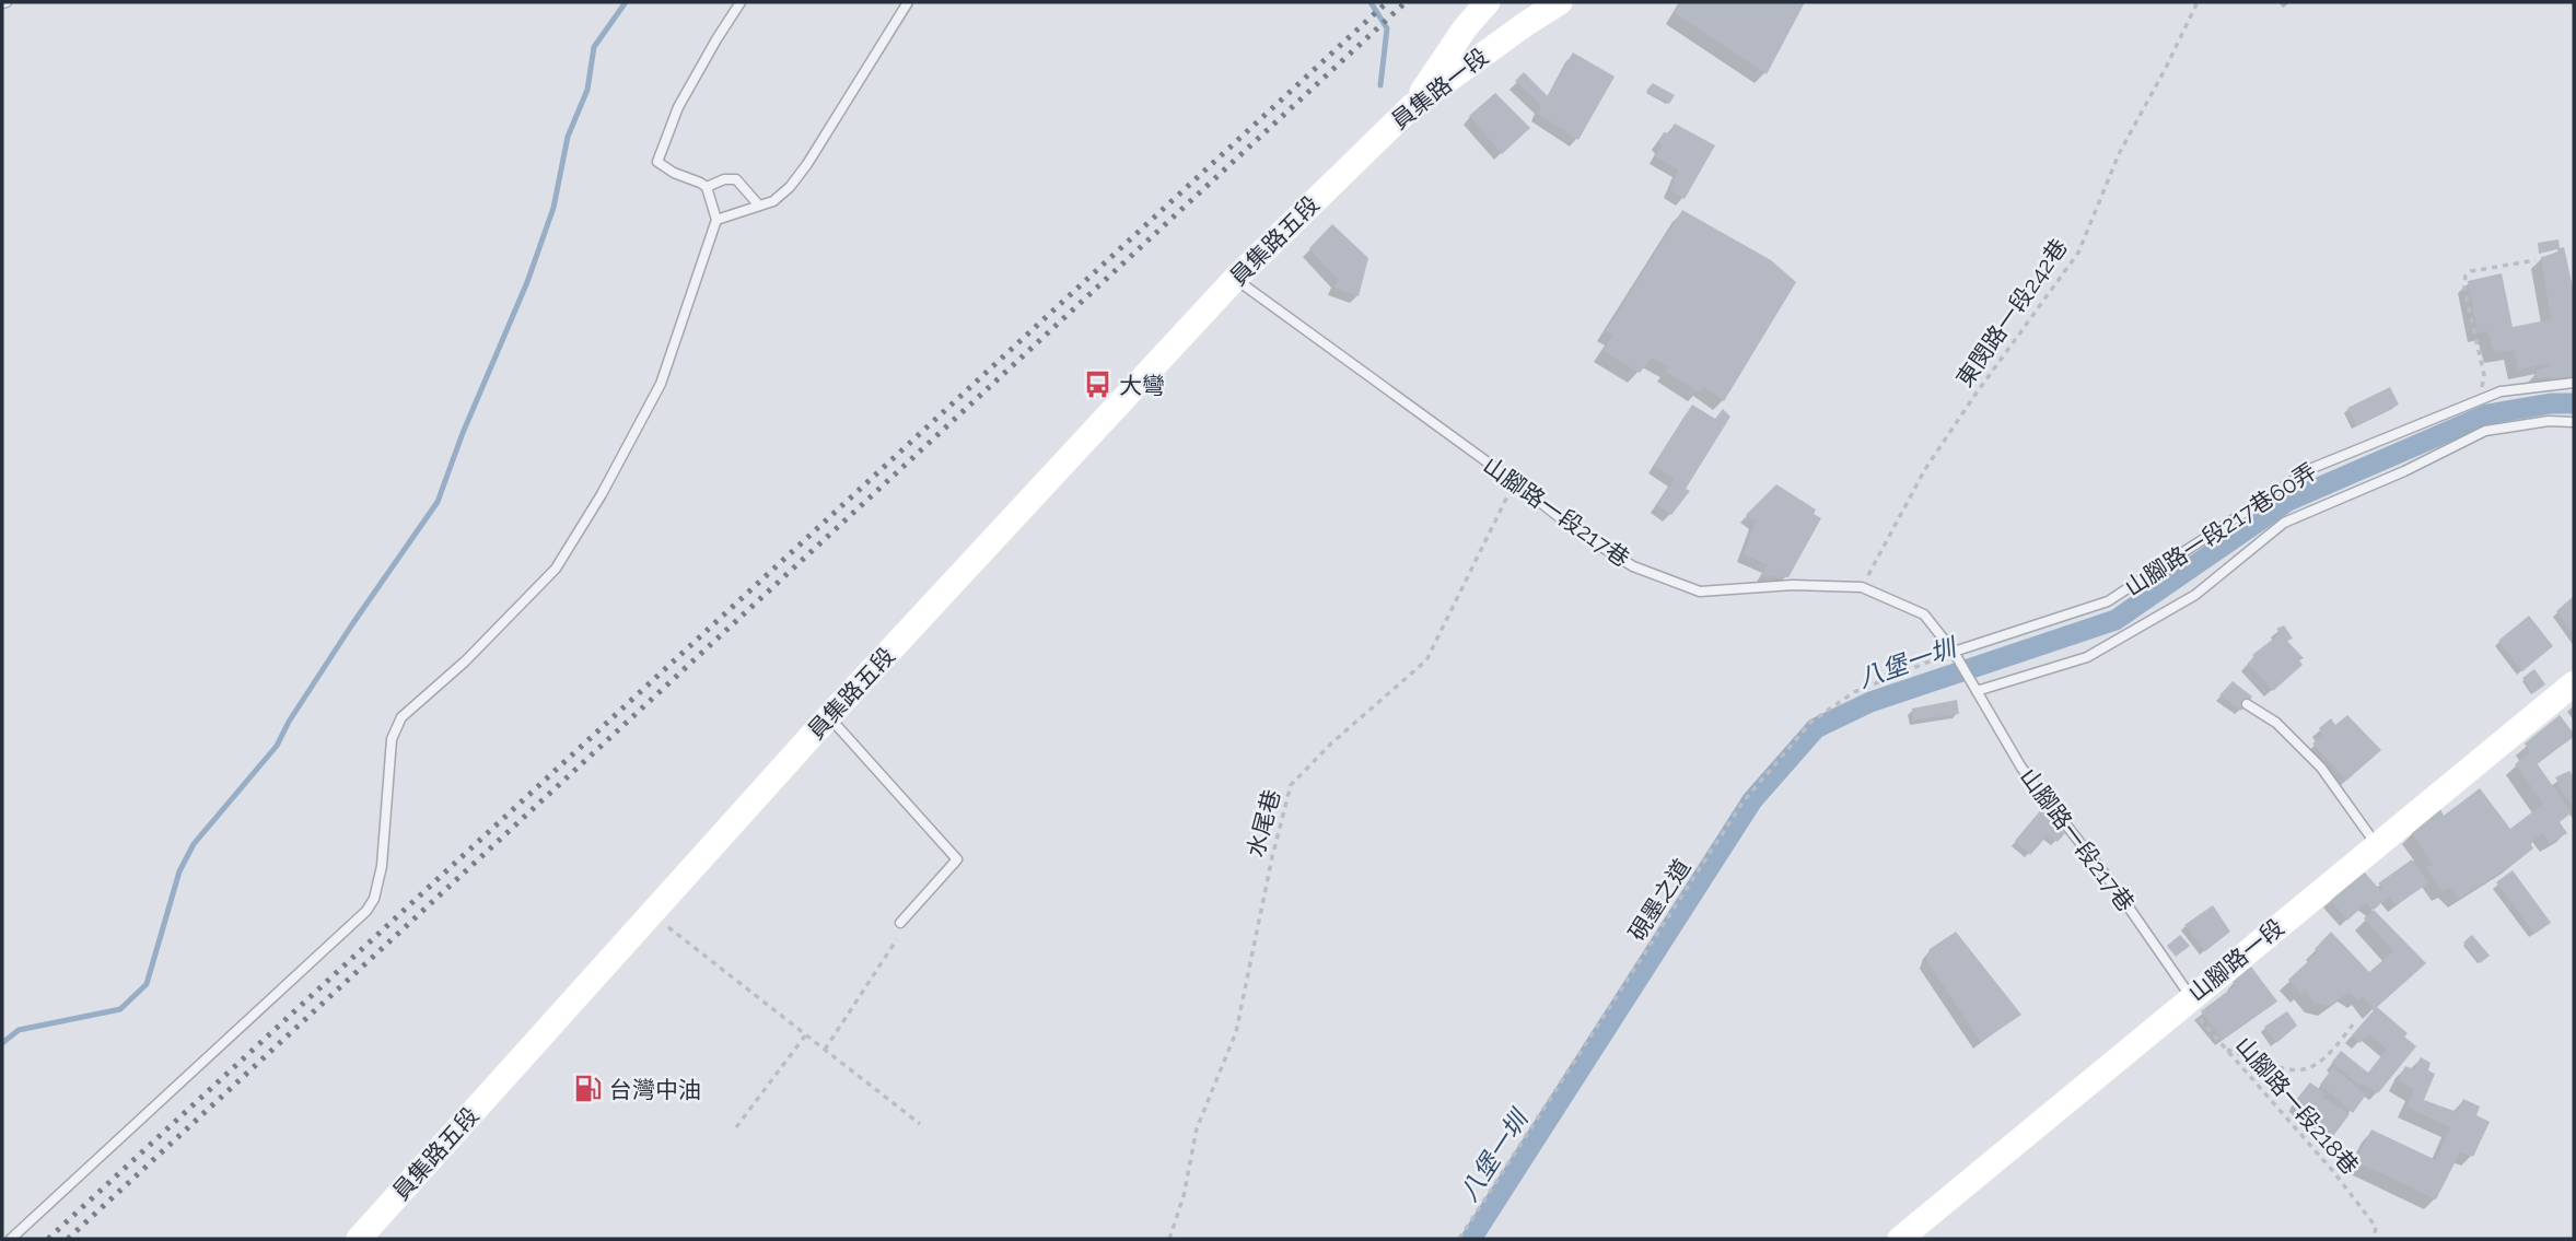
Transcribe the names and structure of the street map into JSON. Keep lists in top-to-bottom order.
{
  "streets": {
    "main road": ["員集路一段", "員集路五段", "山腳路一段"],
    "lane": ["山腳路一段217巷", "山腳路一段217巷60弄"],
    "path": [
      "東閔路一段242巷",
      "水尾巷",
      "硯墨之道",
      "山腳路一段218巷"
    ]
  },
  "crossings": [
    ["員集路一段", "員集路五段"],
    ["員集路五段", "山腳路一段217巷"],
    ["東閔路一段242巷", "山腳路一段217巷"],
    ["山腳路一段217巷", "山腳路一段217巷60弄"],
    ["山腳路一段217巷", "水尾巷"],
    ["山腳路一段217巷", "硯墨之道"],
    ["山腳路一段217巷", "山腳路一段"],
    ["山腳路一段217巷", "山腳路一段218巷"],
    ["山腳路一段217巷60弄", "硯墨之道"],
    ["山腳路一段", "山腳路一段218巷"]
  ],
  "water": ["八堡一圳"],
  "places": {
    "bus stop": ["大彎"],
    "fuel station": ["台灣中油"]
  }
}
